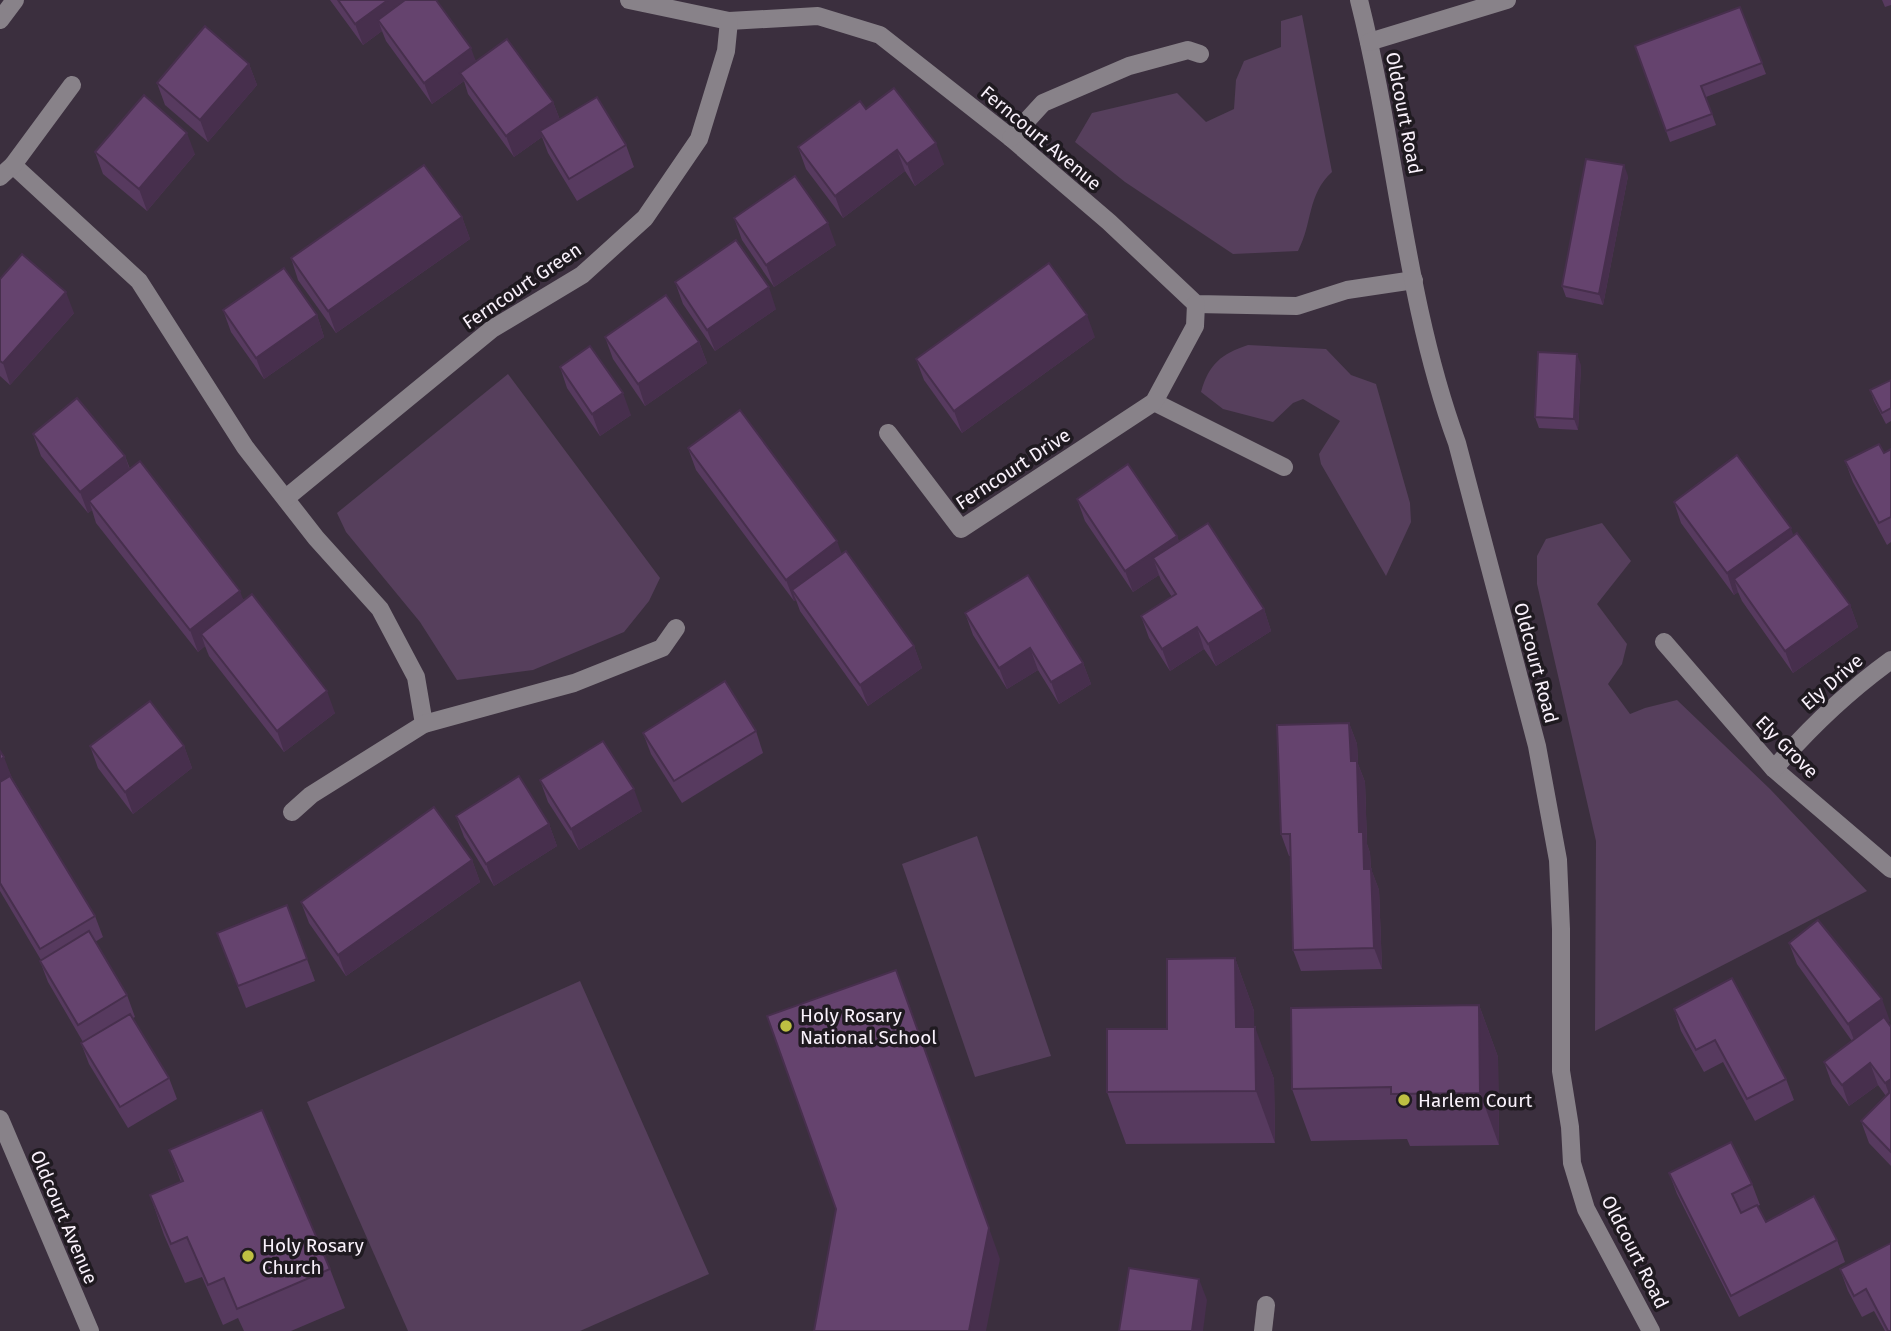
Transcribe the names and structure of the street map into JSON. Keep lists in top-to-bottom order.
{
  "streets": {
    "street": [
      "Oldcourt Road",
      "Ferncourt Avenue",
      "Ferncourt Green",
      "Ferncourt Drive",
      "Ely Drive",
      "Ely Grove",
      "Oldcourt Avenue"
    ]
  },
  "crossings": [
    ["Ferncourt Avenue", "Ferncourt Green"],
    ["Ferncourt Avenue", "Ferncourt Drive"],
    ["Ely Drive", "Ely Grove"]
  ],
  "places": ["Holy Rosary National School", "Harlem Court", "Holy Rosary Church"]
}
